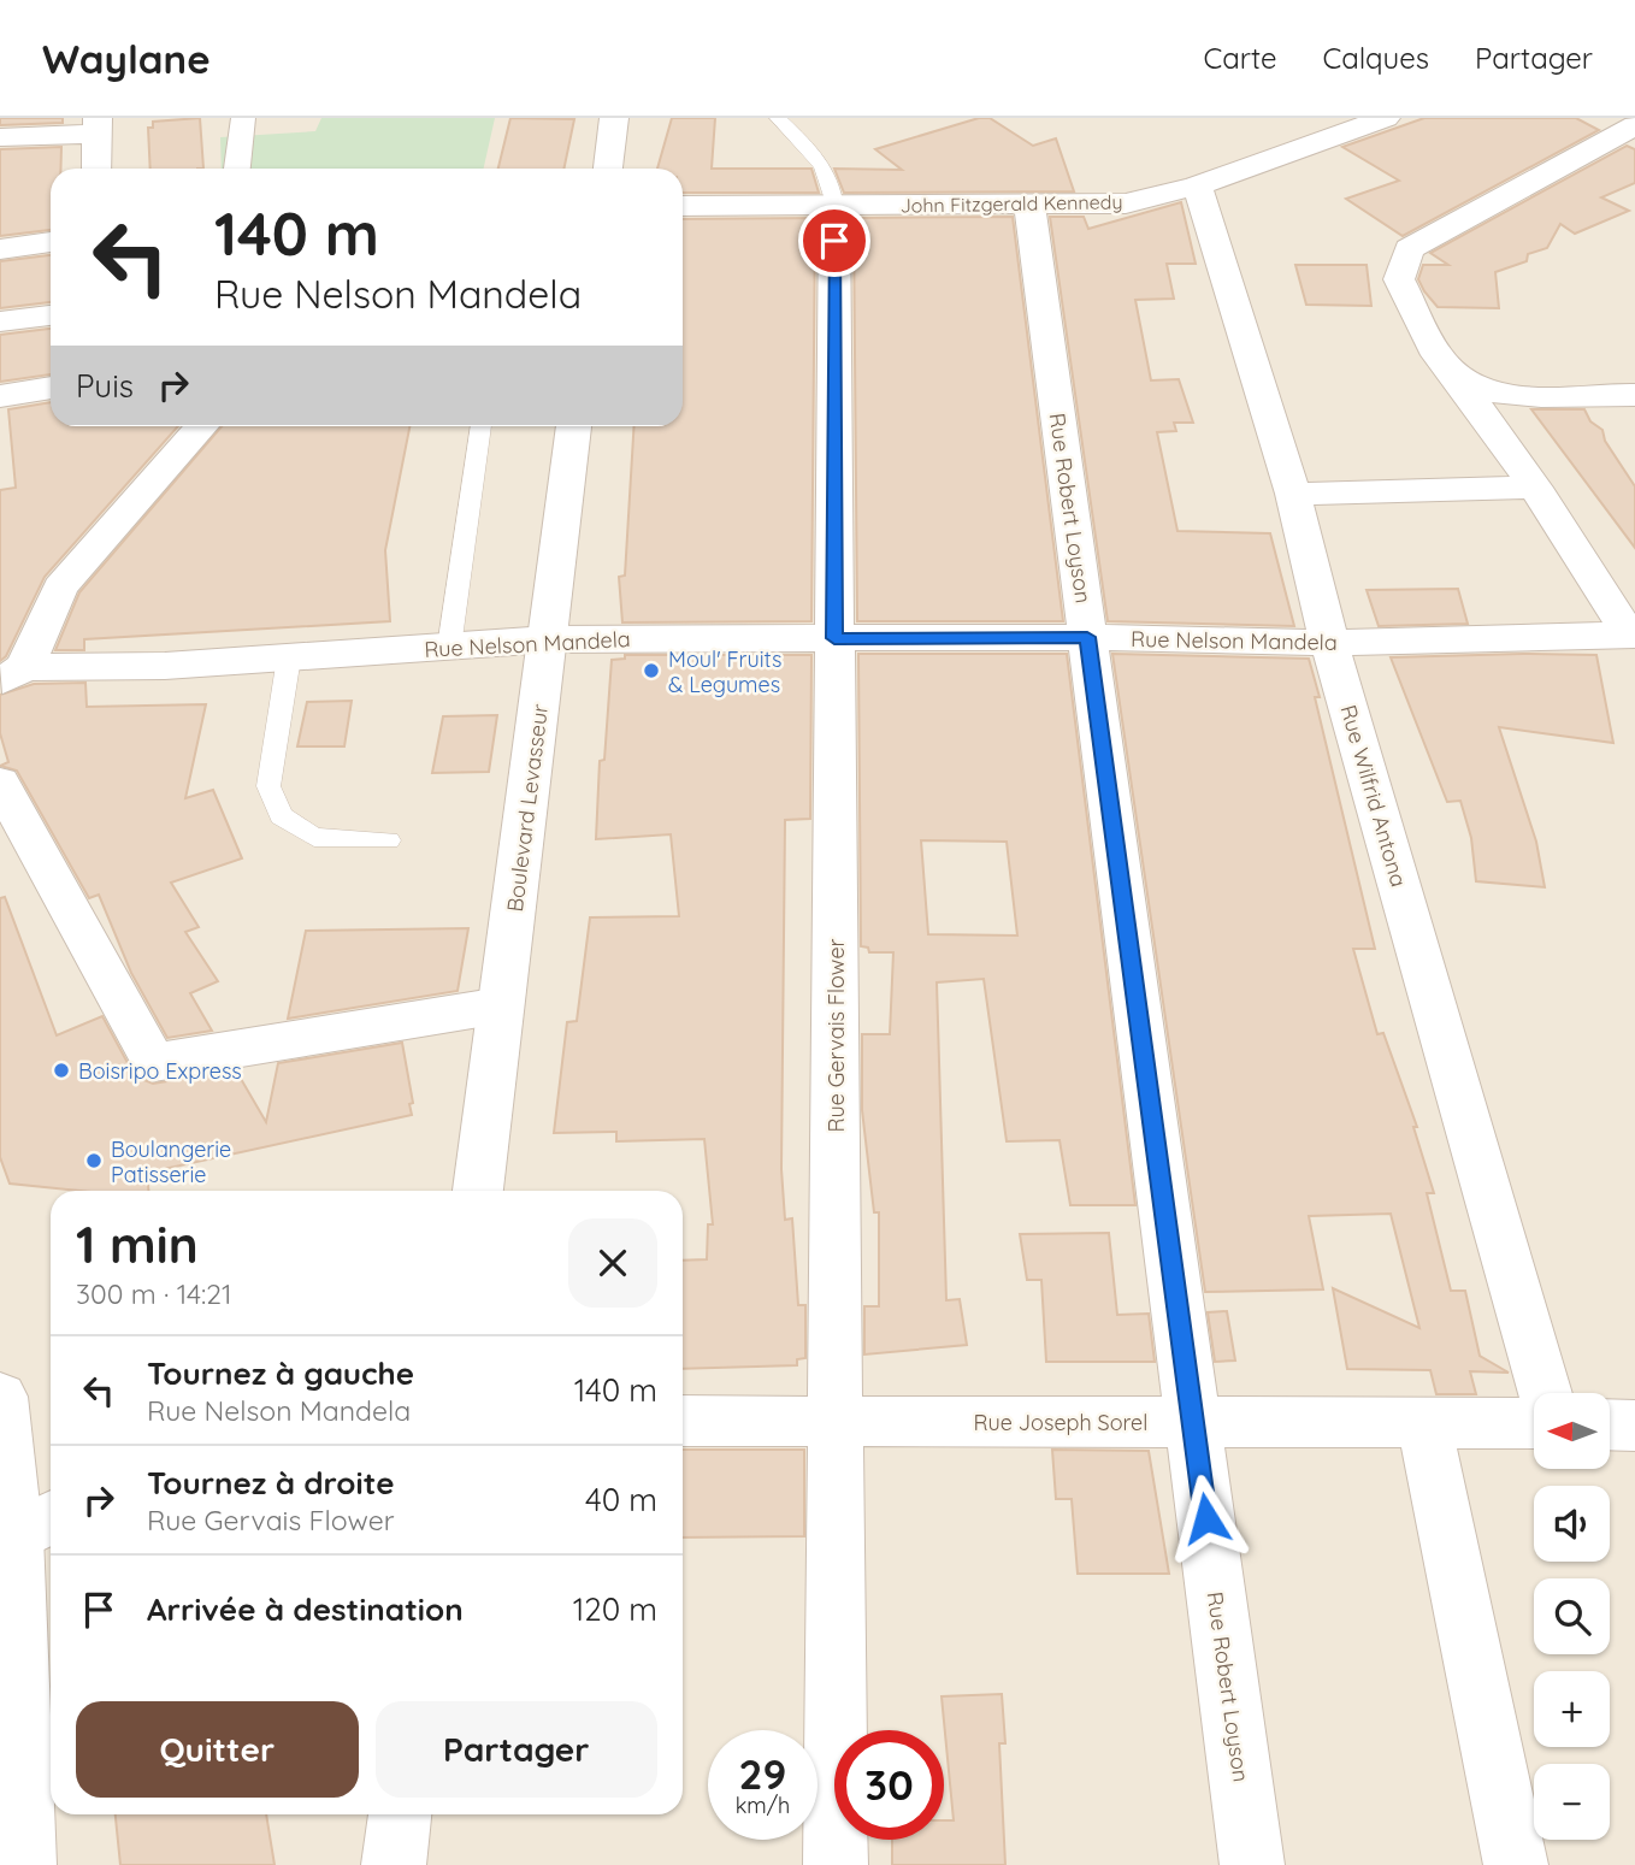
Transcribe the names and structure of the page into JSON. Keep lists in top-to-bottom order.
{
  "streets": {
    "street": [
      "John Fitzgerald Kennedy",
      "Rue Robert Loyson",
      "Rue Nelson Mandela",
      "Rue Wilfrid Antona",
      "Boulevard Levasseur",
      "Rue Gervais Flower",
      "Rue Joseph Sorel"
    ]
  },
  "crossings": [
    ["John Fitzgerald Kennedy", "Rue Robert Loyson"],
    ["John Fitzgerald Kennedy", "Rue Wilfrid Antona"],
    ["John Fitzgerald Kennedy", "Rue Gervais Flower"],
    ["Rue Robert Loyson", "Rue Nelson Mandela"],
    ["Rue Robert Loyson", "Rue Joseph Sorel"],
    ["Rue Nelson Mandela", "Rue Wilfrid Antona"],
    ["Rue Nelson Mandela", "Boulevard Levasseur"],
    ["Rue Nelson Mandela", "Rue Gervais Flower"],
    ["Rue Gervais Flower", "Rue Joseph Sorel"]
  ],
  "places": ["Moul' Fruits & Legumes", "Boisripo Express", "Boulangerie Patisserie"],
  "north": "left",
  "page": {
    "header": "Waylane",
    "nav": ["Carte", "Calques", "Partager"],
    "turn": ["140 m", "Rue Nelson Mandela"],
    "then": "Puis",
    "heading": ["1 min", "300 m · 14:21"],
    "list": [
      {
        "name": "Tournez à gauche",
        "note": "Rue Nelson Mandela",
        "value": "140 m"
      },
      {
        "name": "Tournez à droite",
        "note": "Rue Gervais Flower",
        "value": "40 m"
      },
      {
        "name": "Arrivée à destination",
        "value": "120 m"
      }
    ],
    "map_buttons": ["+", "−"],
    "buttons": ["Quitter", "Partager"],
    "speed": "29 km/h",
    "limit": "30"
  }
}
